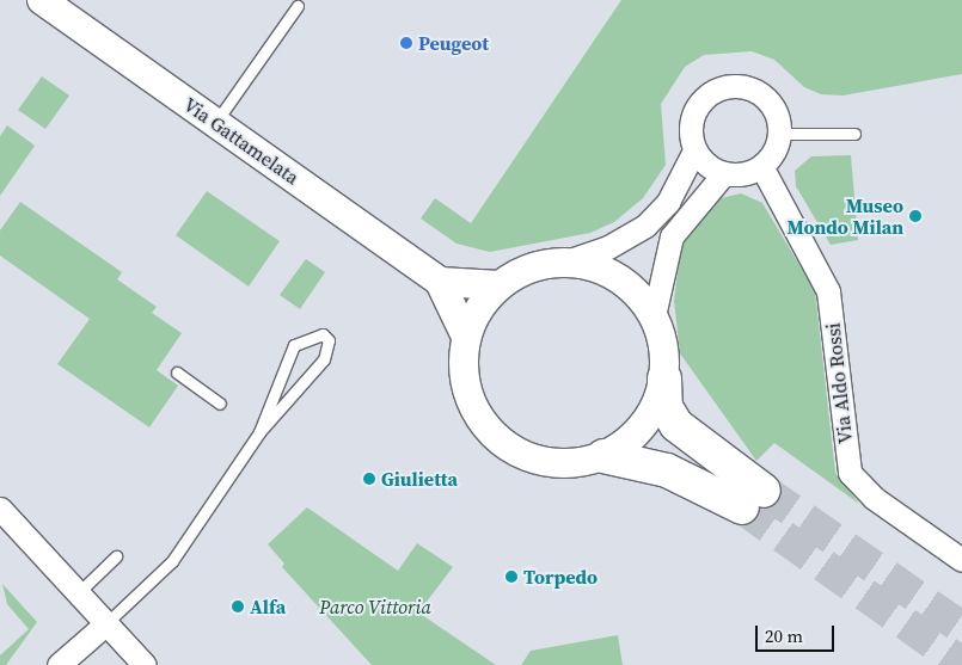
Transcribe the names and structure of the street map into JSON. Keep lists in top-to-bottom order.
{
  "streets": {
    "street": ["Via Gattamelata", "Via Aldo Rossi"]
  },
  "parks": ["Parco Vittoria"],
  "places": [
    "Peugeot",
    "Museo Mondo Milan",
    "Giulietta",
    "Torpedo",
    "Alfa"
  ],
  "scale_bar": "20 m"
}
